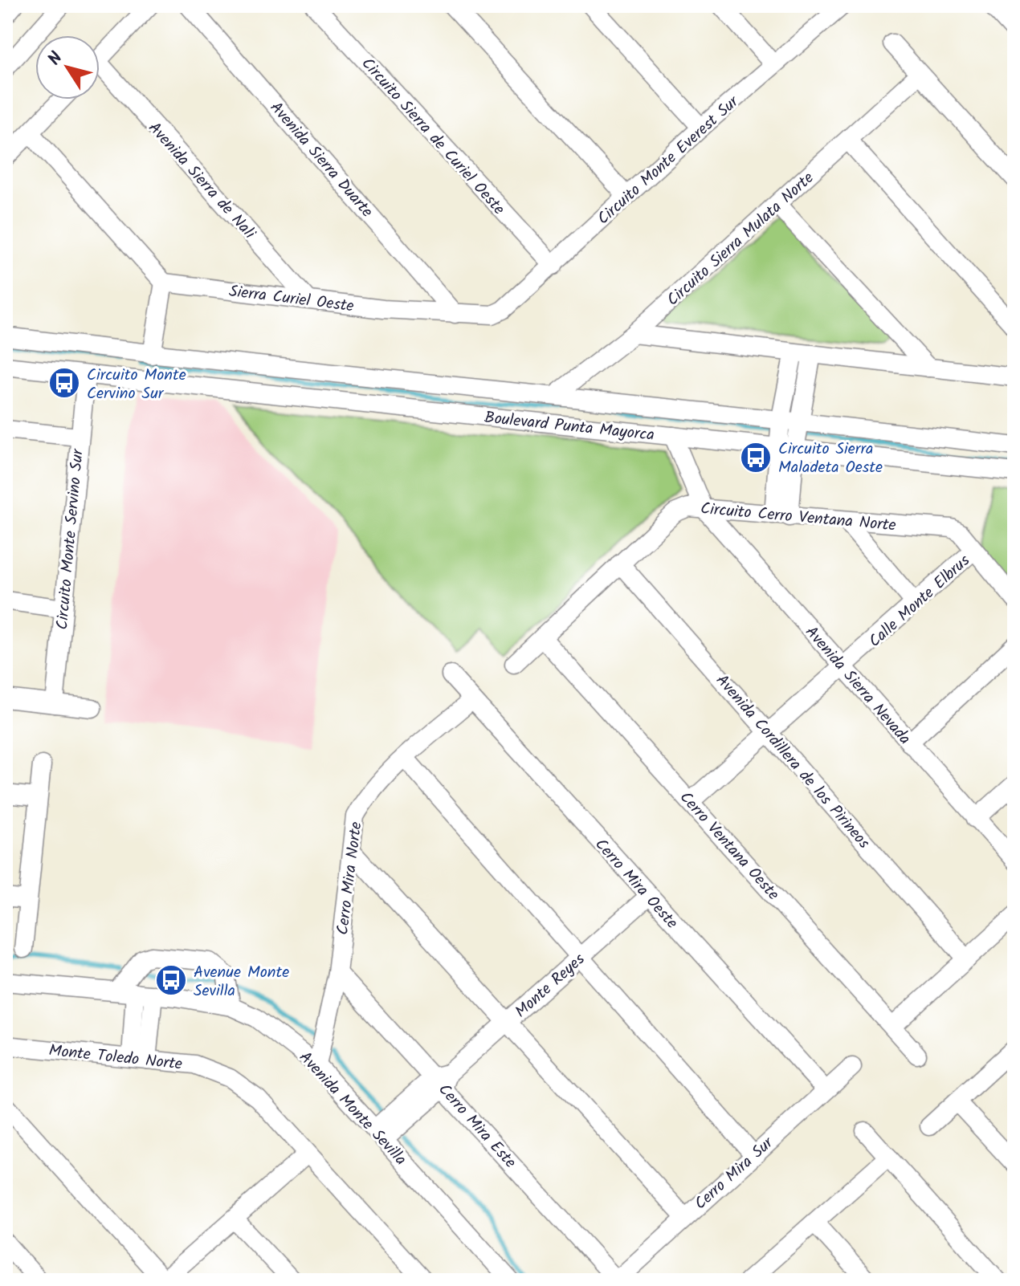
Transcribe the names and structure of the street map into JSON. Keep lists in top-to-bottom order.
{
  "streets": {
    "street": [
      "Circuito Sierra de Curiel Oeste",
      "Avenida Sierra Duarte",
      "Circuito Monte Everest Sur",
      "Avenida Sierra de Nali",
      "Circuito Sierra Mulata Norte",
      "Sierra Curiel Oeste",
      "Boulevard Punta Mayorca",
      "Circuito Cerro Ventana Norte",
      "Circuito Monte Servino Sur",
      "Calle Monte Elbrus",
      "Avenida Sierra Nevada",
      "Avenida Cordillera de los Pirineos",
      "Cerro Ventana Oeste",
      "Cerro Mira Norte",
      "Cerro Mira Oeste",
      "Monte Reyes",
      "Monte Toledo Norte",
      "Avenida Monte Sevilla",
      "Cerro Mira Este",
      "Cerro Mira Sur"
    ]
  },
  "crossings": [
    ["Circuito Sierra de Curiel Oeste", "Circuito Monte Everest Sur"],
    ["Avenida Sierra Duarte", "Sierra Curiel Oeste"],
    ["Circuito Monte Everest Sur", "Sierra Curiel Oeste"],
    ["Avenida Sierra de Nali", "Sierra Curiel Oeste"],
    ["Circuito Sierra Mulata Norte", "Boulevard Punta Mayorca"],
    ["Boulevard Punta Mayorca", "Circuito Monte Servino Sur"],
    ["Boulevard Punta Mayorca", "Avenida Sierra Nevada"],
    ["Circuito Cerro Ventana Norte", "Calle Monte Elbrus"],
    ["Circuito Cerro Ventana Norte", "Avenida Sierra Nevada"],
    ["Circuito Cerro Ventana Norte", "Avenida Cordillera de los Pirineos"],
    ["Circuito Cerro Ventana Norte", "Cerro Ventana Oeste"],
    ["Calle Monte Elbrus", "Avenida Sierra Nevada"],
    ["Calle Monte Elbrus", "Avenida Cordillera de los Pirineos"],
    ["Calle Monte Elbrus", "Cerro Ventana Oeste"],
    ["Cerro Mira Norte", "Cerro Mira Oeste"],
    ["Cerro Mira Norte", "Avenida Monte Sevilla"],
    ["Cerro Mira Norte", "Cerro Mira Este"],
    ["Cerro Mira Oeste", "Monte Reyes"],
    ["Cerro Mira Oeste", "Cerro Mira Sur"],
    ["Monte Reyes", "Avenida Monte Sevilla"],
    ["Monte Reyes", "Cerro Mira Este"],
    ["Cerro Mira Este", "Cerro Mira Sur"]
  ],
  "places": {
    "bus stop": ["Circuito Monte Cervino Sur", "Circuito Sierra Maladeta Oeste", "Avenue Monte Sevilla"]
  },
  "north": "top left"
}
